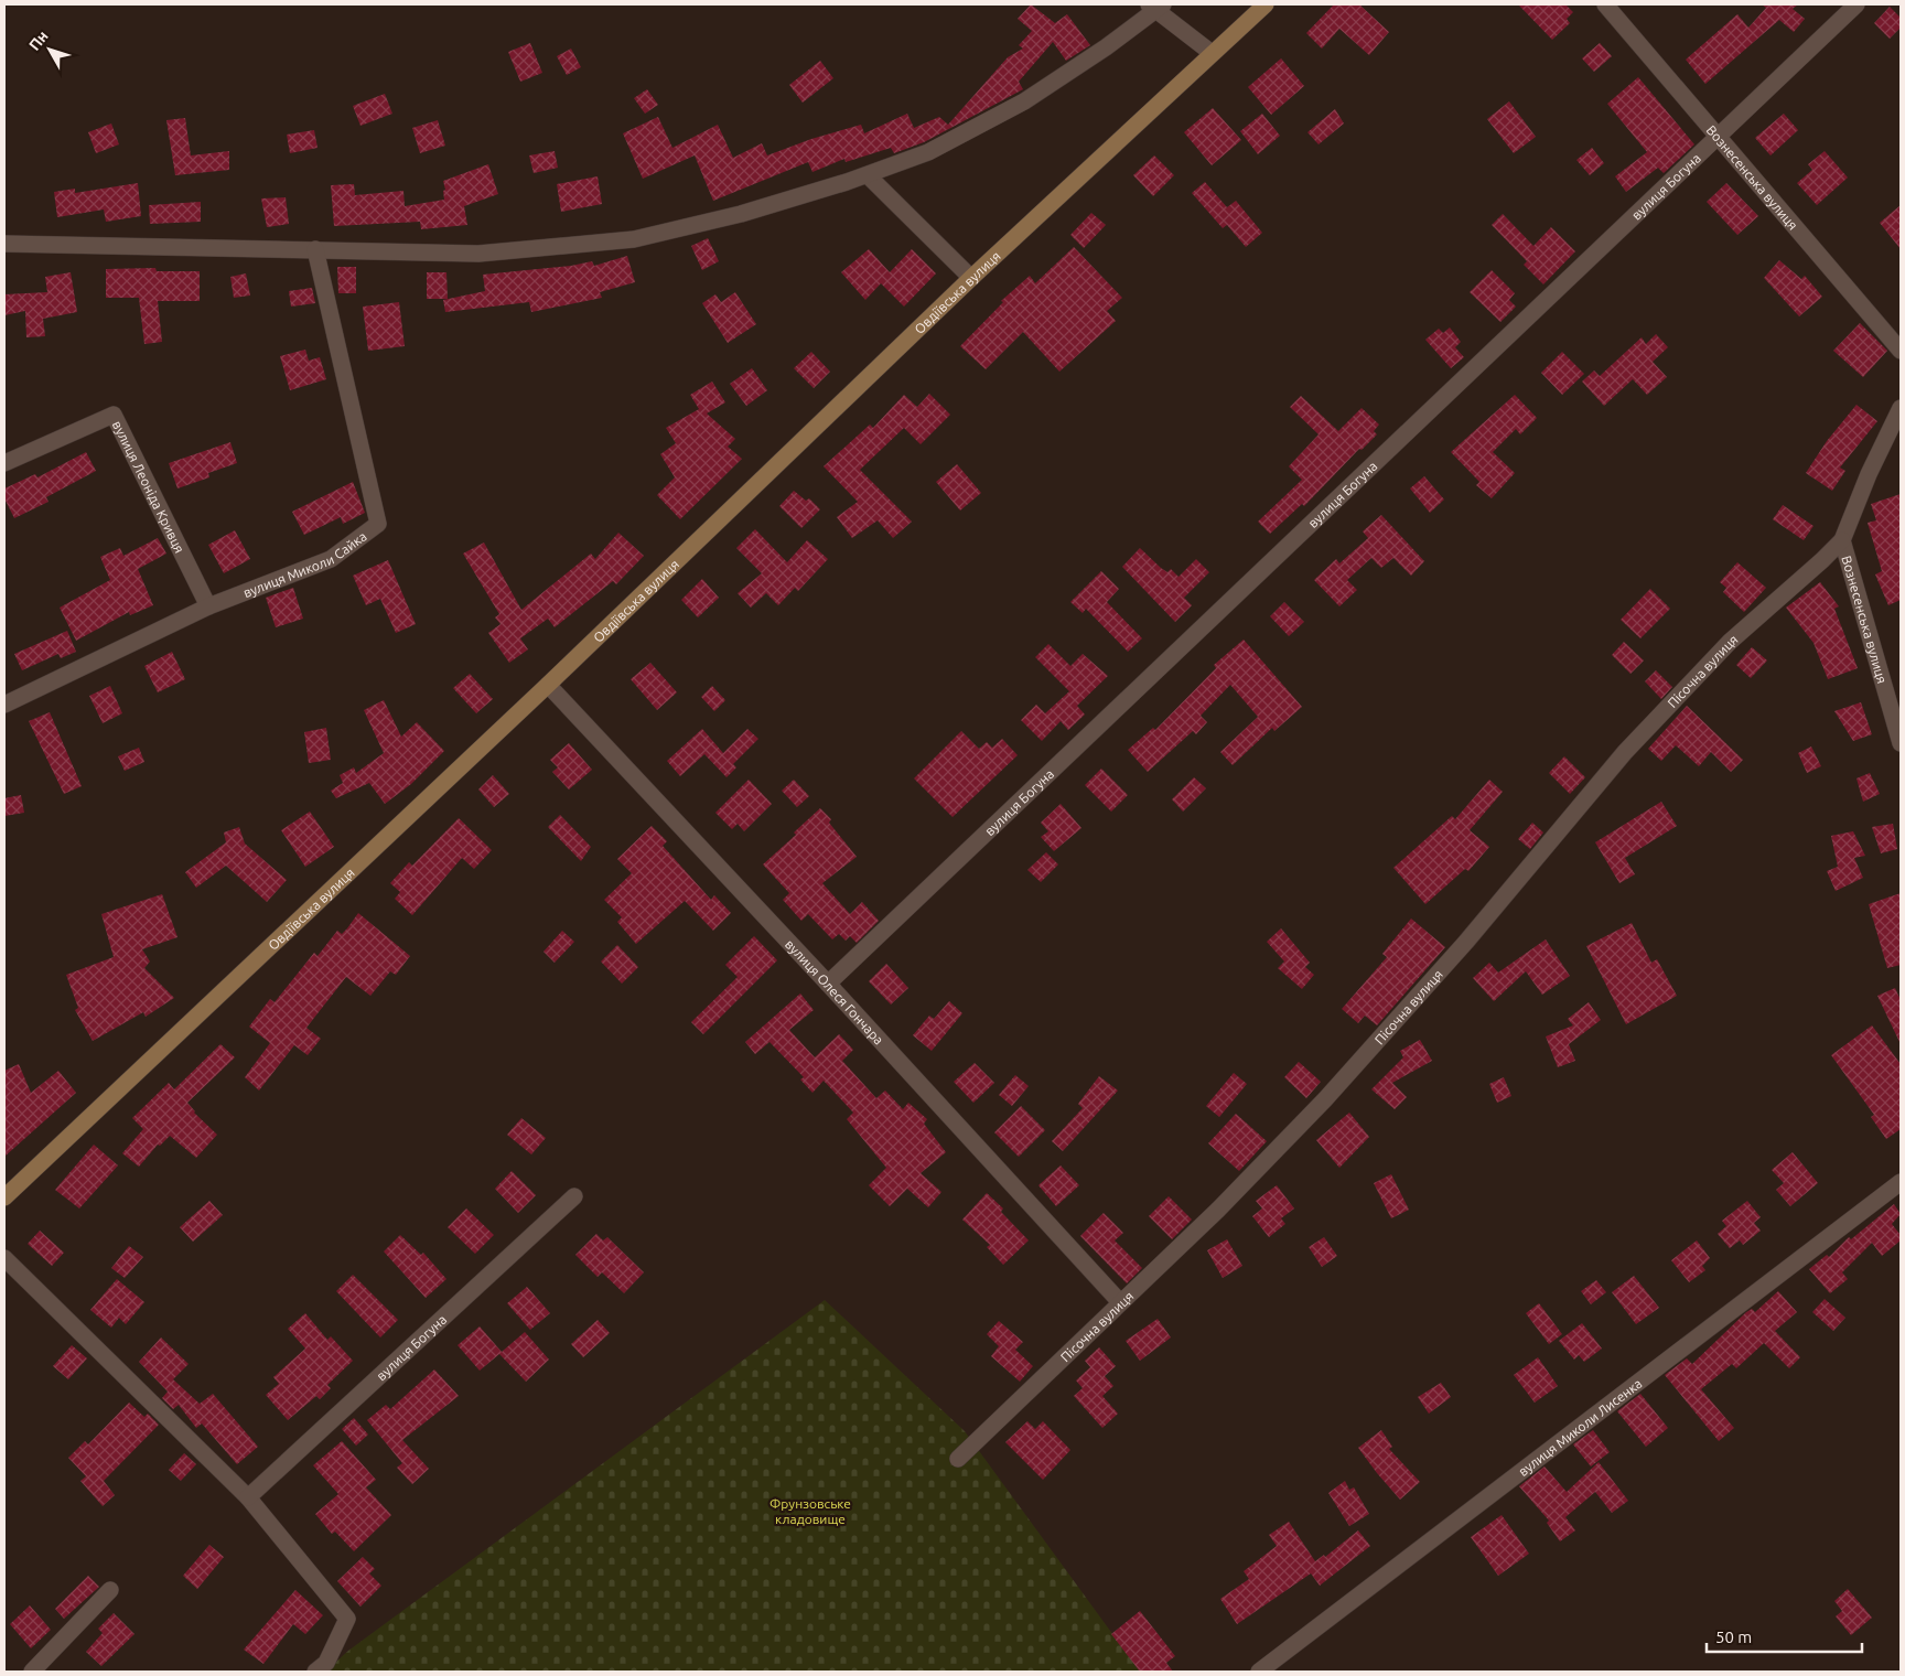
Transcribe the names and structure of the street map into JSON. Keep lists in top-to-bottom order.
{
  "streets": {
    "main road": ["Овдіївська вулиця"],
    "street": [
      "Вознесенська вулиця",
      "вулиця Богуна",
      "вулиця Леоніда Кривця",
      "вулиця Миколи Сайка",
      "Пісочна вулиця",
      "вулиця Олеся Гончара",
      "вулиця Миколи Лисенка"
    ]
  },
  "crossings": [
    ["Вознесенська вулиця", "вулиця Богуна"],
    ["Вознесенська вулиця", "Пісочна вулиця"],
    ["вулиця Богуна", "вулиця Олеся Гончара"],
    ["Овдіївська вулиця", "вулиця Олеся Гончара"],
    ["вулиця Леоніда Кривця", "вулиця Миколи Сайка"],
    ["Пісочна вулиця", "вулиця Олеся Гончара"]
  ],
  "parks": ["Фрунзовське кладовище"],
  "scale_bar": "50 m",
  "north": "top left"
}
